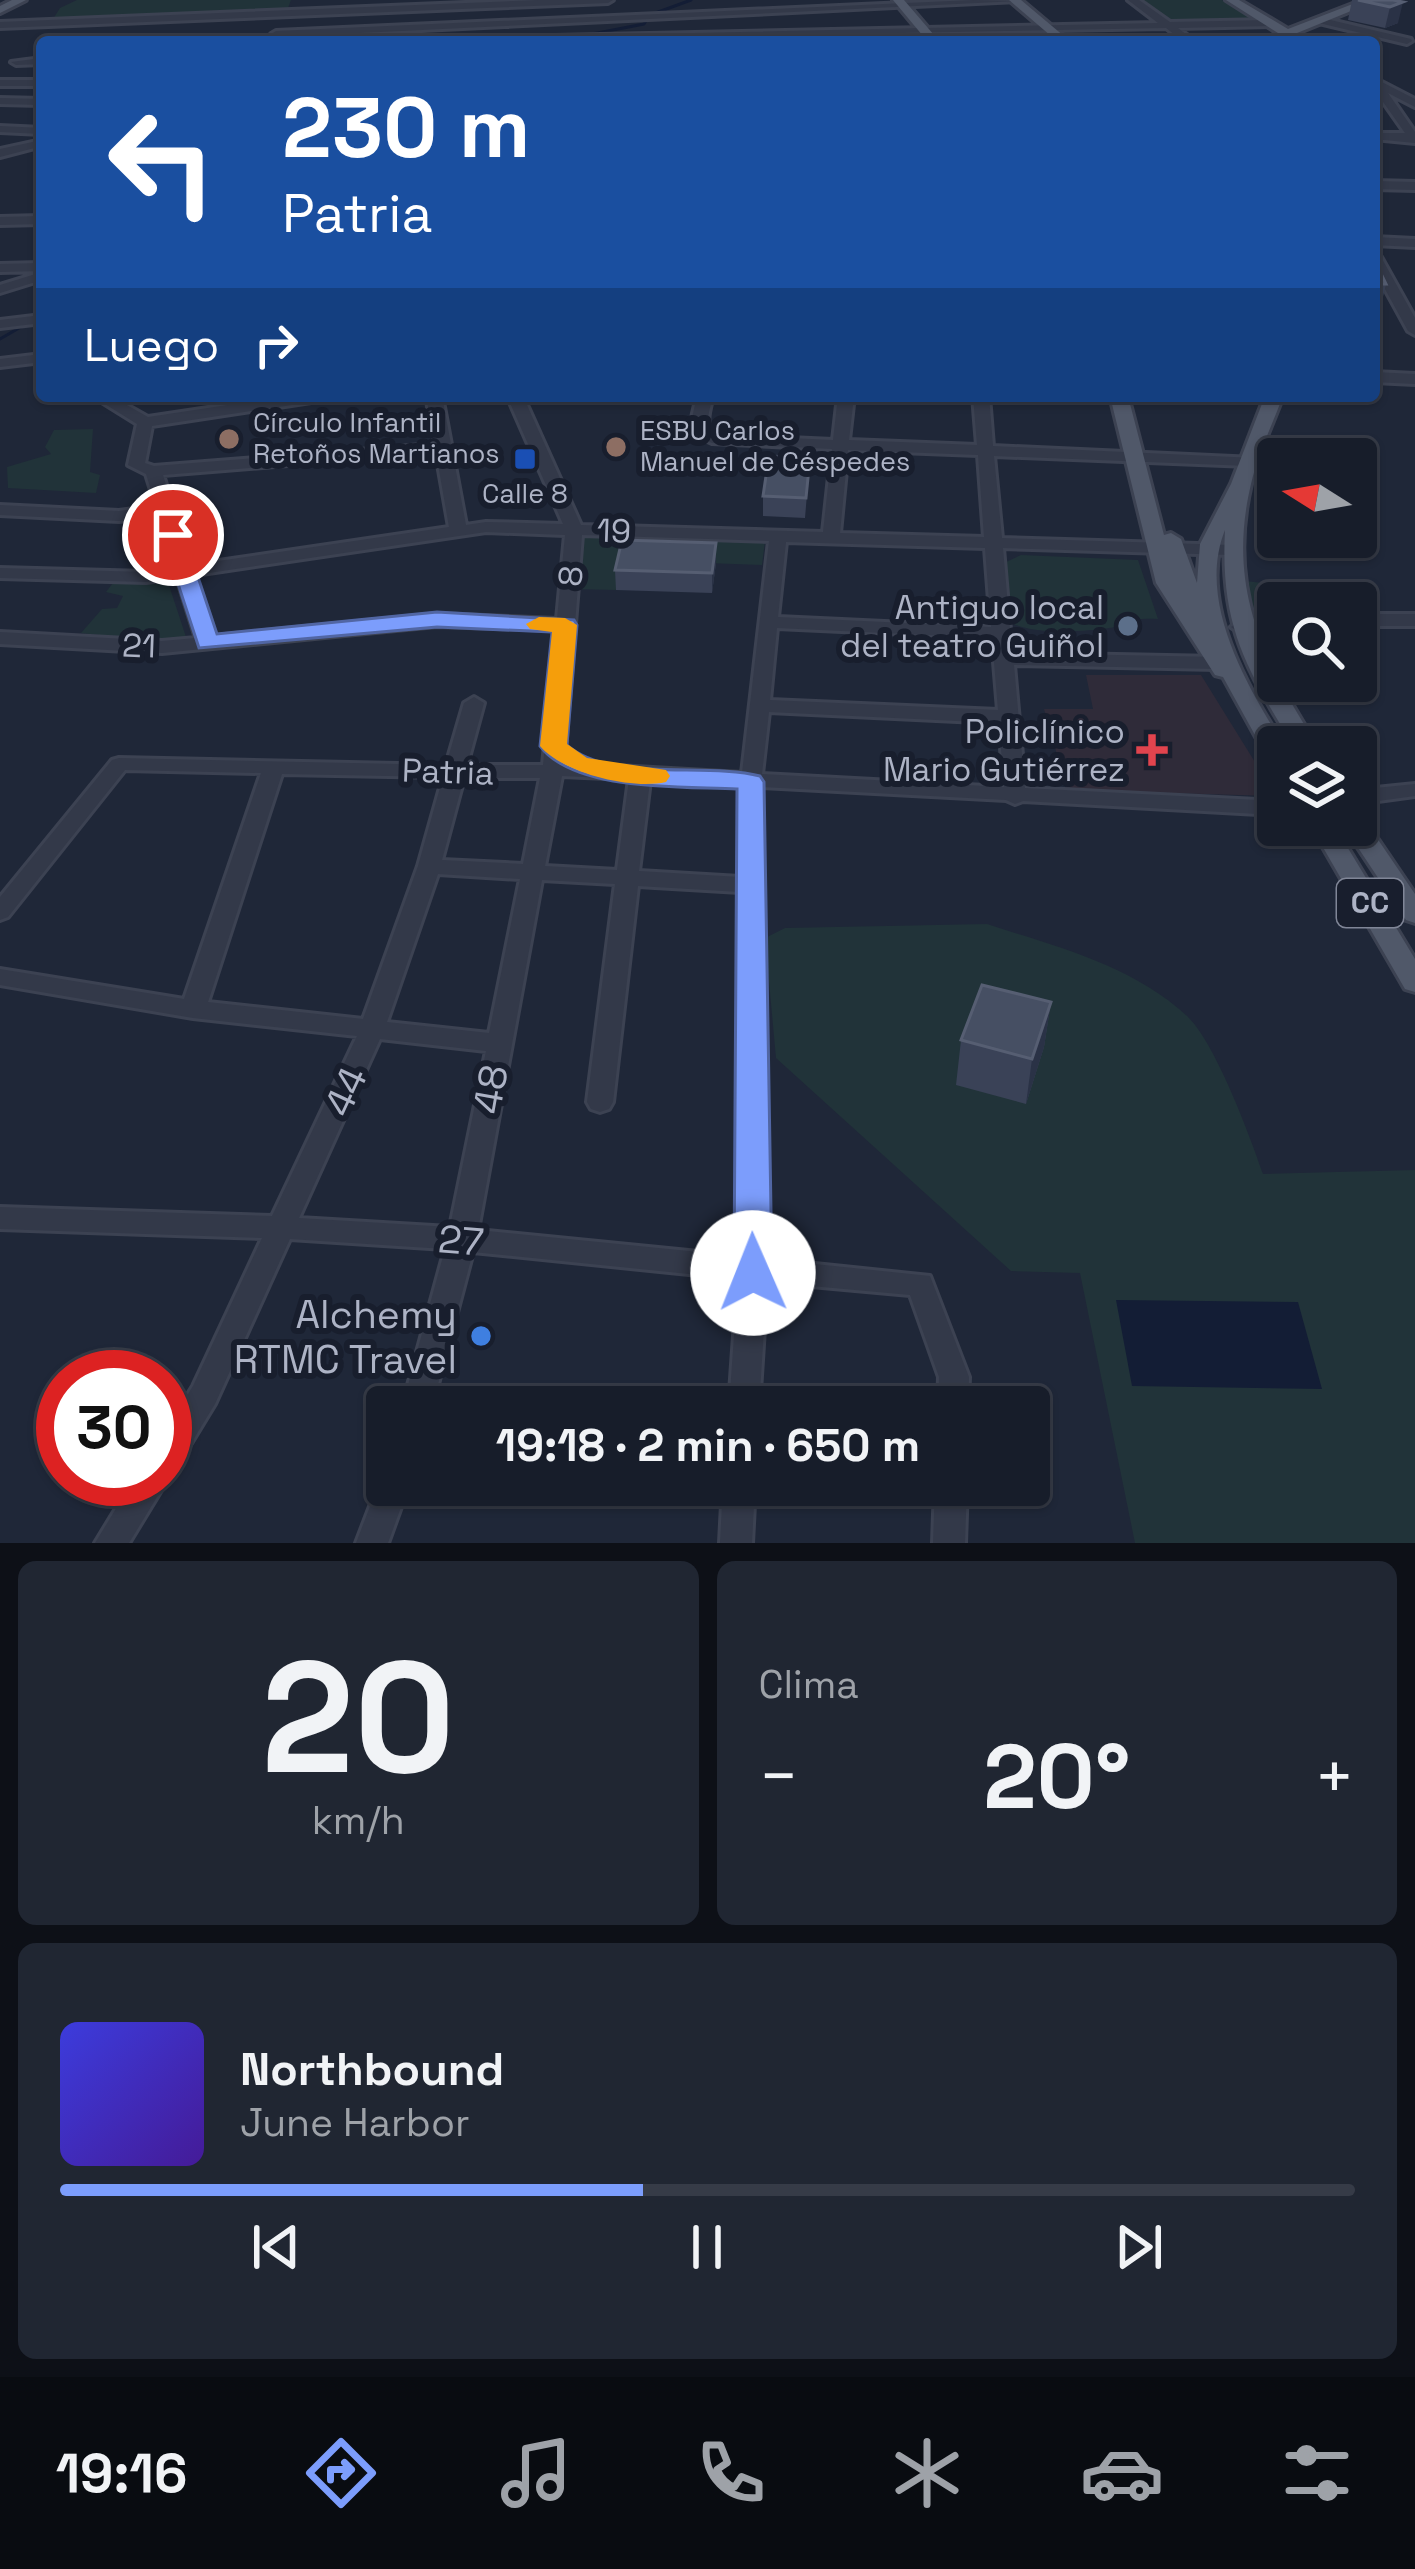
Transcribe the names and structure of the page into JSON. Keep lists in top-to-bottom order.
{
  "streets": {
    "main road": ["CC"],
    "street": [
      "19",
      "8",
      "21",
      "Patria",
      "48",
      "44",
      "27"
    ]
  },
  "crossings": [
    ["19", "8"],
    ["8", "21"],
    ["8", "Patria"],
    ["8", "48"],
    ["Patria", "48"],
    ["Patria", "44"],
    ["48", "27"],
    ["44", "27"]
  ],
  "places": {
    "other": [
      "Círculo Infantil Retoños Martianos",
      "ESBU Carlos Manuel de Céspedes",
      "Antiguo local del teatro Guiñol",
      "Alchemy RTMC Travel"
    ],
    "transit": ["Calle 8"],
    "health": ["Policlínico Mario Gutiérrez"]
  },
  "north": "left",
  "page": {
    "turn": ["230 m", "Patria"],
    "then": "Luego",
    "limit": "30",
    "trip": "19:18 · 2 min · 650 m",
    "tile": [
      ["20", "km/h"],
      "Clima"
    ],
    "heat": ["−", "20°", "+"],
    "song": ["Northbound", "June Harbor"],
    "tabs": "19:16"
  }
}
